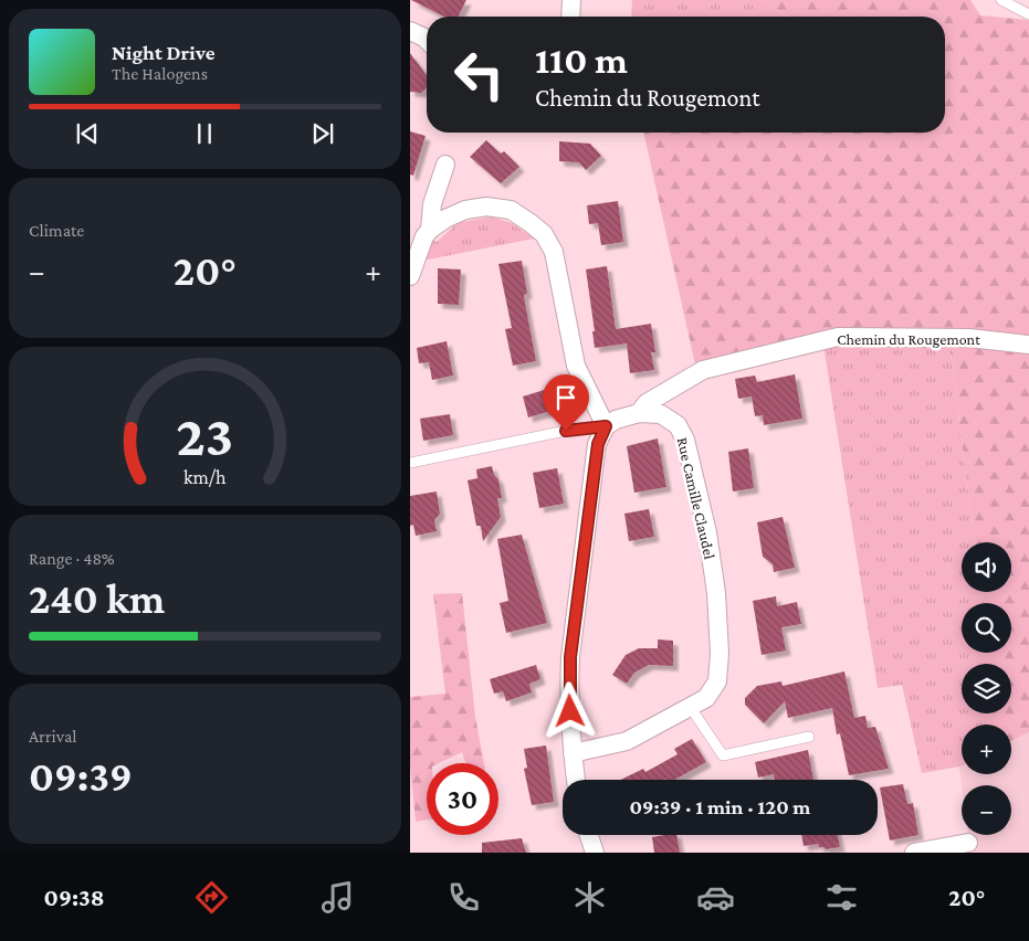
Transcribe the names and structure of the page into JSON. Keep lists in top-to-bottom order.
{
  "streets": {
    "street": ["Chemin du Rougemont", "Rue Camille Claudel"]
  },
  "crossings": [
    ["Chemin du Rougemont", "Rue Camille Claudel"]
  ],
  "page": {
    "turn": ["110 m", "Chemin du Rougemont"],
    "song": ["Night Drive", "The Halogens"],
    "tile": [
      "Climate",
      ["Range · 48%", "240 km"],
      ["Arrival", "09:39"]
    ],
    "heat": ["−", "20°", "+"],
    "map_buttons": ["+", "−"],
    "limit": "30",
    "trip": "09:39 · 1 min · 120 m",
    "tabs": ["09:38", "20°"],
    "gauge": ["23", "km/h"]
  }
}
